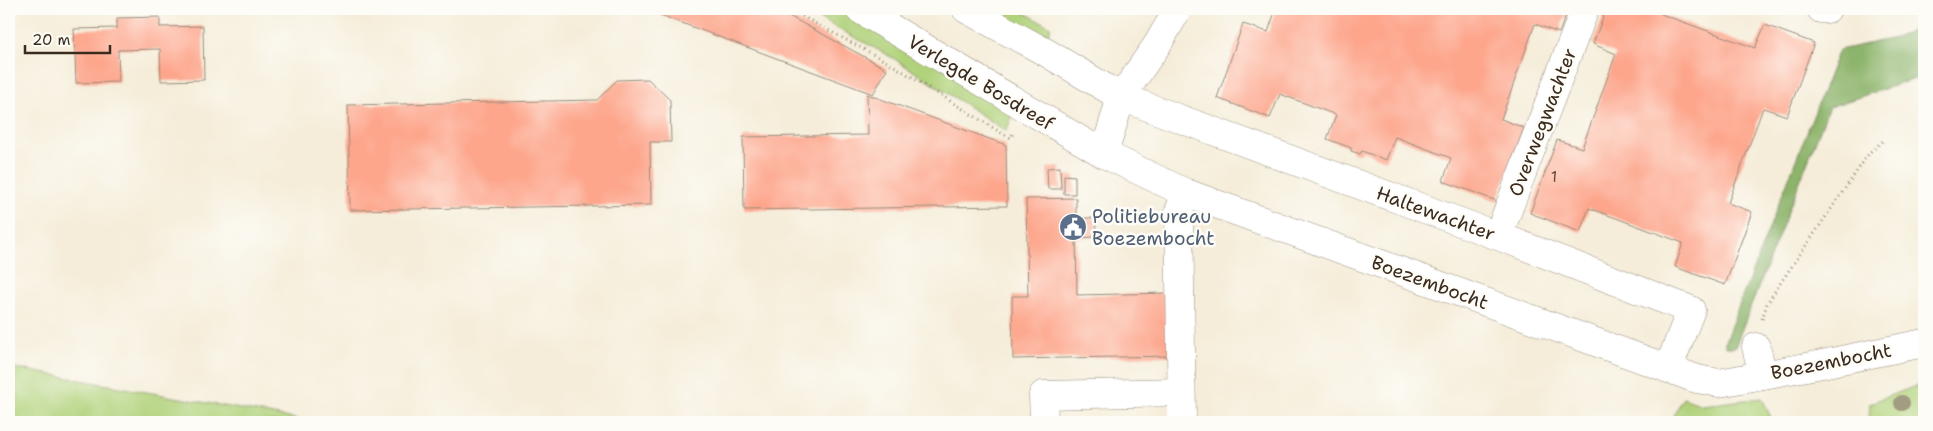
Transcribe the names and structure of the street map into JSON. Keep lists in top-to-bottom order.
{
  "streets": {
    "street": [
      "Verlegde Bosdreef",
      "Overwegwachter",
      "Haltewachter",
      "Boezembocht"
    ]
  },
  "crossings": [
    ["Verlegde Bosdreef", "Boezembocht"],
    ["Overwegwachter", "Haltewachter"],
    ["Haltewachter", "Boezembocht"]
  ],
  "places": {
    "public building": ["Politiebureau Boezembocht"]
  },
  "house_numbers": ["1"],
  "scale_bar": "20 m"
}
